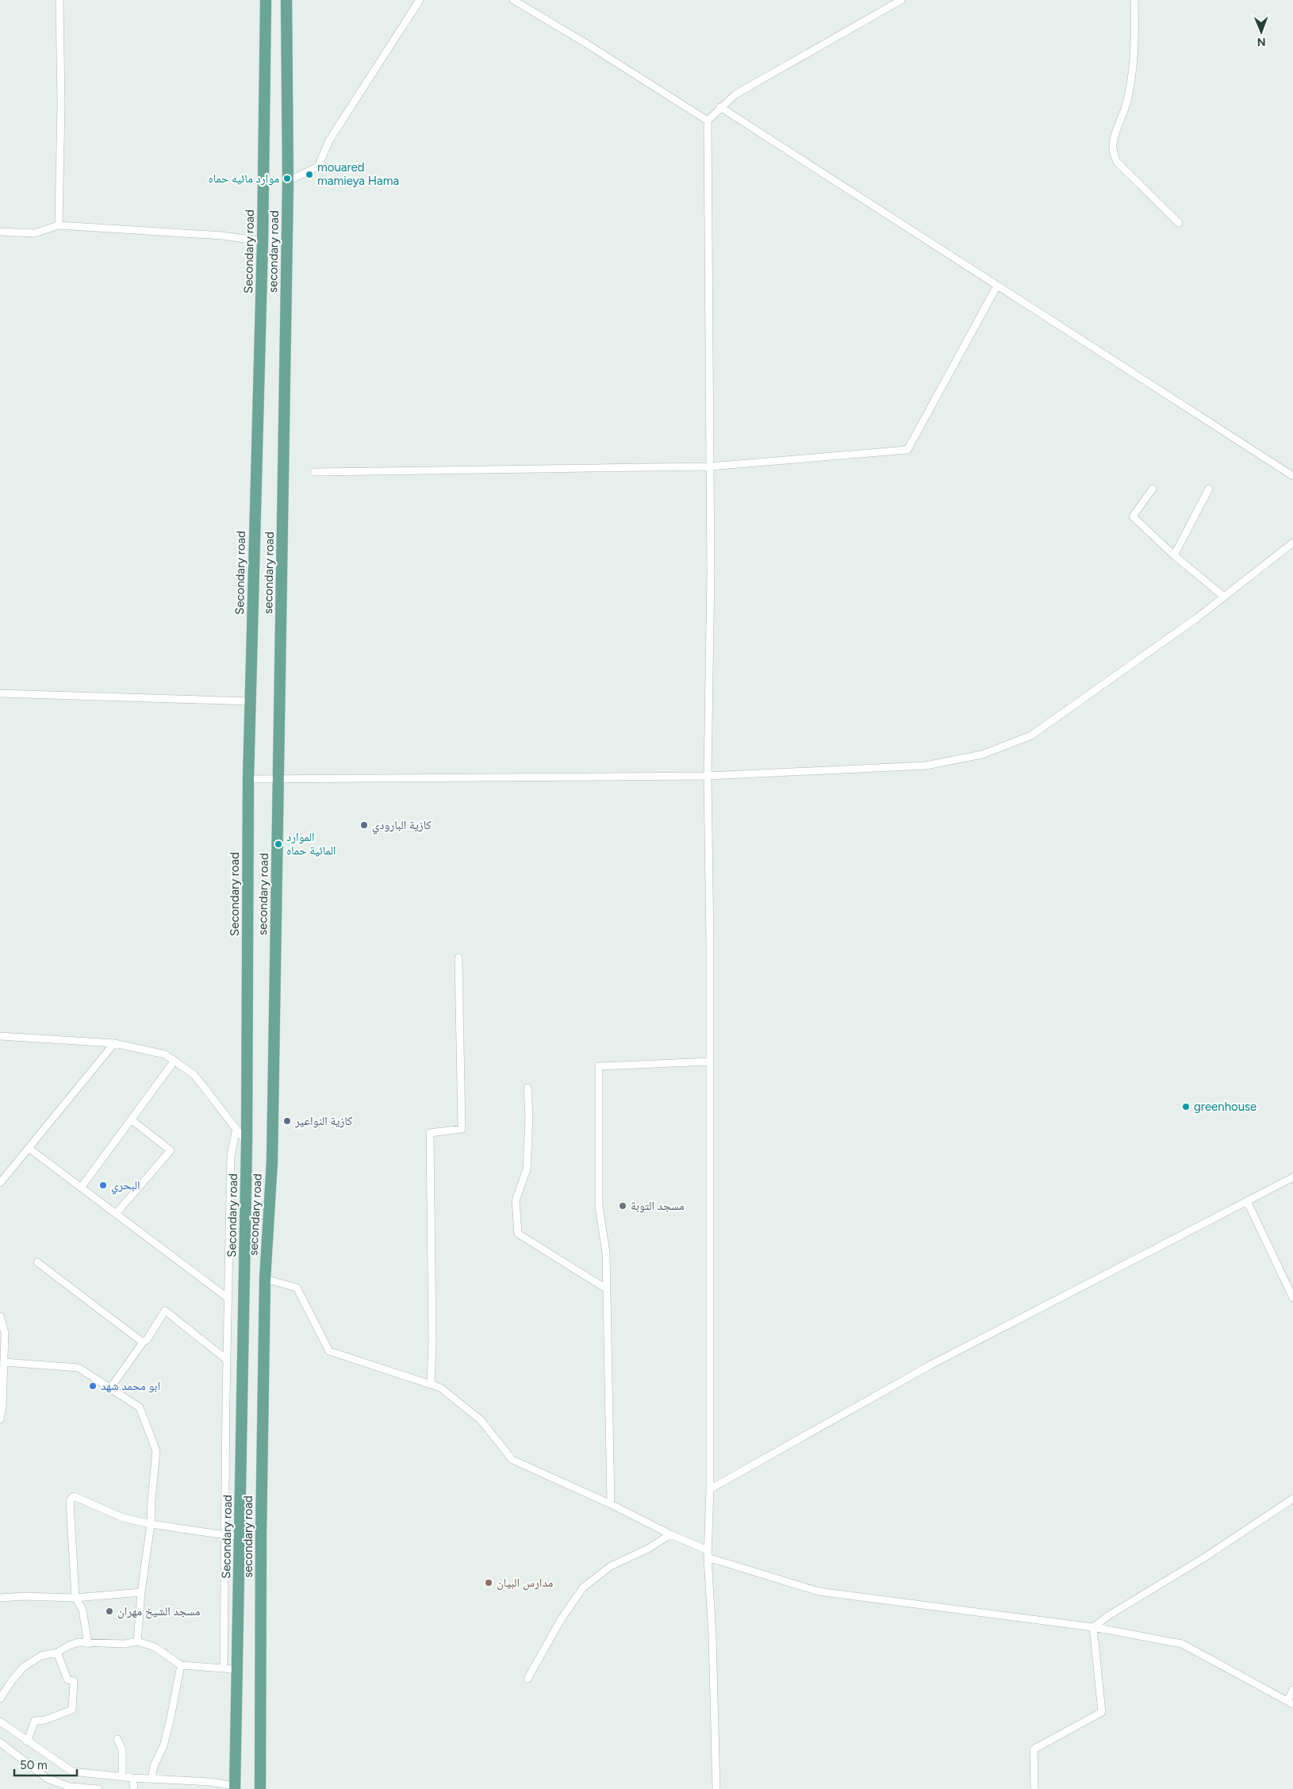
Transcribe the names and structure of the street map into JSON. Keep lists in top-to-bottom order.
{
  "streets": {
    "main road": ["Secondary road", "secondary road"]
  },
  "places": [
    "mouared mamieya Hama",
    "موارد مائيه حماه",
    "كازية البارودي",
    "الموارد المائية حماه",
    "greenhouse",
    "كازية النواعير",
    "البحري",
    "مسجد التوبة",
    "ابو محمد شهد",
    "مدارس البيان",
    "مسجد الشيخ مهران"
  ],
  "scale_bar": "50 m",
  "north": "bottom"
}
